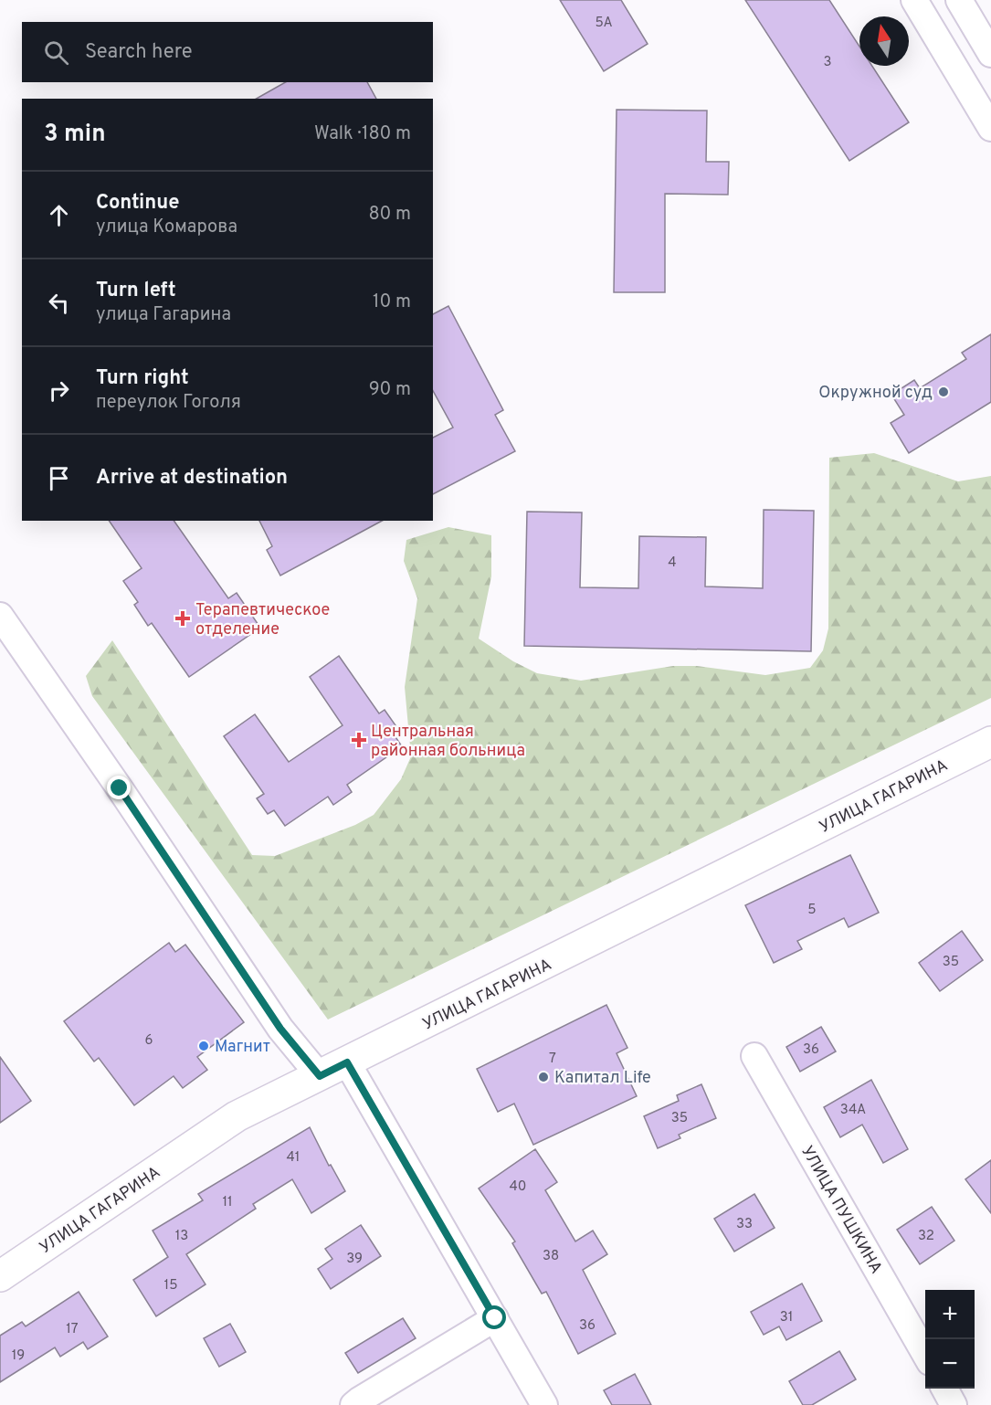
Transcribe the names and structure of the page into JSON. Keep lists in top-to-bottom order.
{
  "streets": {
    "main road": ["УЛИЦА ГАГАРИНА"],
    "street": ["УЛИЦА ПУШКИНА"]
  },
  "places": {
    "other": ["Окружной суд", "Магнит", "Капитал Life"],
    "health": ["Терапевтическое отделение", "Центральная районная больница"]
  },
  "house_numbers": [
    "5А",
    "3",
    "4",
    "5",
    "35",
    "6",
    "36",
    "7",
    "34А",
    "35",
    "41",
    "40",
    "11",
    "33",
    "13",
    "32",
    "38",
    "39",
    "15",
    "31",
    "36",
    "17",
    "19"
  ],
  "north": "top",
  "page": {
    "search": "Search here",
    "heading": ["3 min", "Walk · 180 m"],
    "list": [
      ["Continue", "улица Комарова", "80 m"],
      ["Turn left", "улица Гагарина", "10 m"],
      ["Turn right", "переулок Гоголя", "90 m"],
      "Arrive at destination"
    ],
    "map_buttons": ["+", "−"]
  }
}
